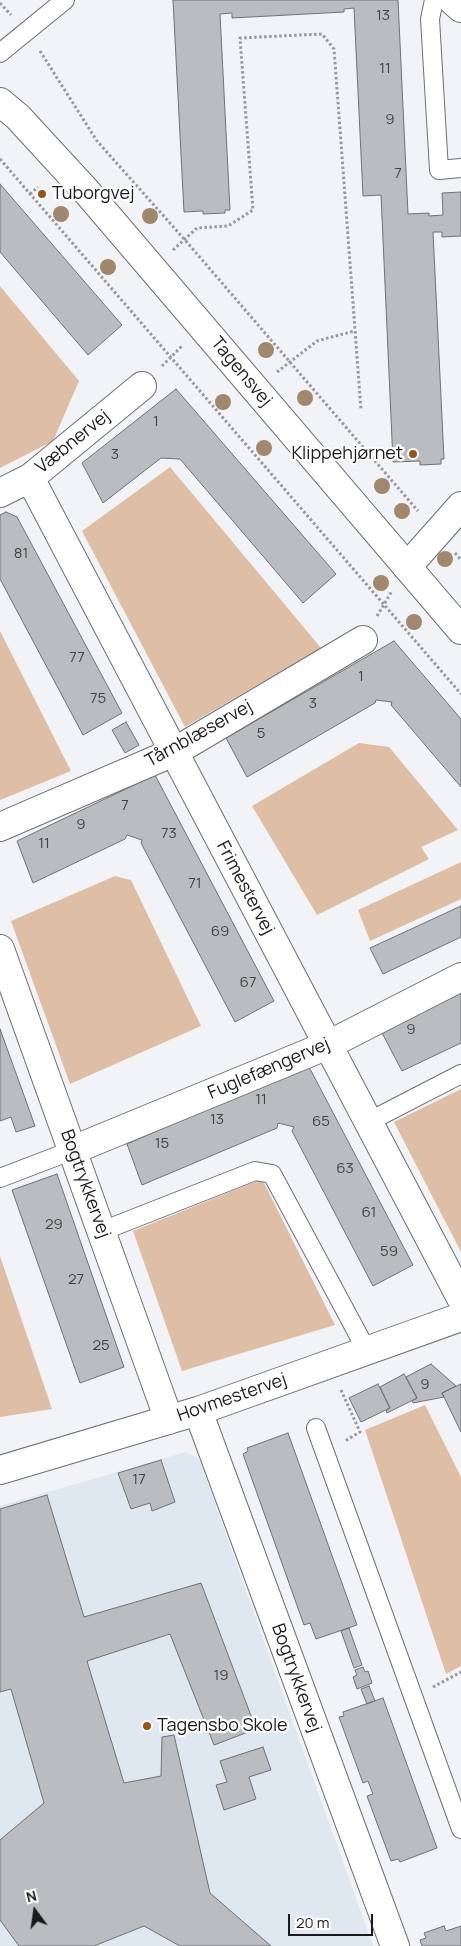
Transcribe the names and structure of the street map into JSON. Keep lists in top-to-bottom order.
{
  "streets": {
    "street": [
      "Tagensvej",
      "Væbnervej",
      "Tårnblæservej",
      "Frimestervej",
      "Fuglefængervej",
      "Bogtrykkervej",
      "Hovmestervej"
    ]
  },
  "crossings": [
    ["Væbnervej", "Frimestervej"],
    ["Tårnblæservej", "Frimestervej"],
    ["Frimestervej", "Fuglefængervej"],
    ["Fuglefængervej", "Bogtrykkervej"],
    ["Bogtrykkervej", "Hovmestervej"]
  ],
  "places": ["Tuborgvej", "Klippehjørnet", "Tagensbo Skole"],
  "house_numbers": [
    "13",
    "11",
    "9",
    "7",
    "1",
    "3",
    "81",
    "77",
    "1",
    "75",
    "3",
    "5",
    "7",
    "9",
    "73",
    "11",
    "71",
    "69",
    "67",
    "9",
    "11",
    "13",
    "65",
    "15",
    "63",
    "61",
    "29",
    "59",
    "27",
    "25",
    "9",
    "17",
    "19"
  ],
  "scale_bar": "20 m",
  "north": "top"
}
